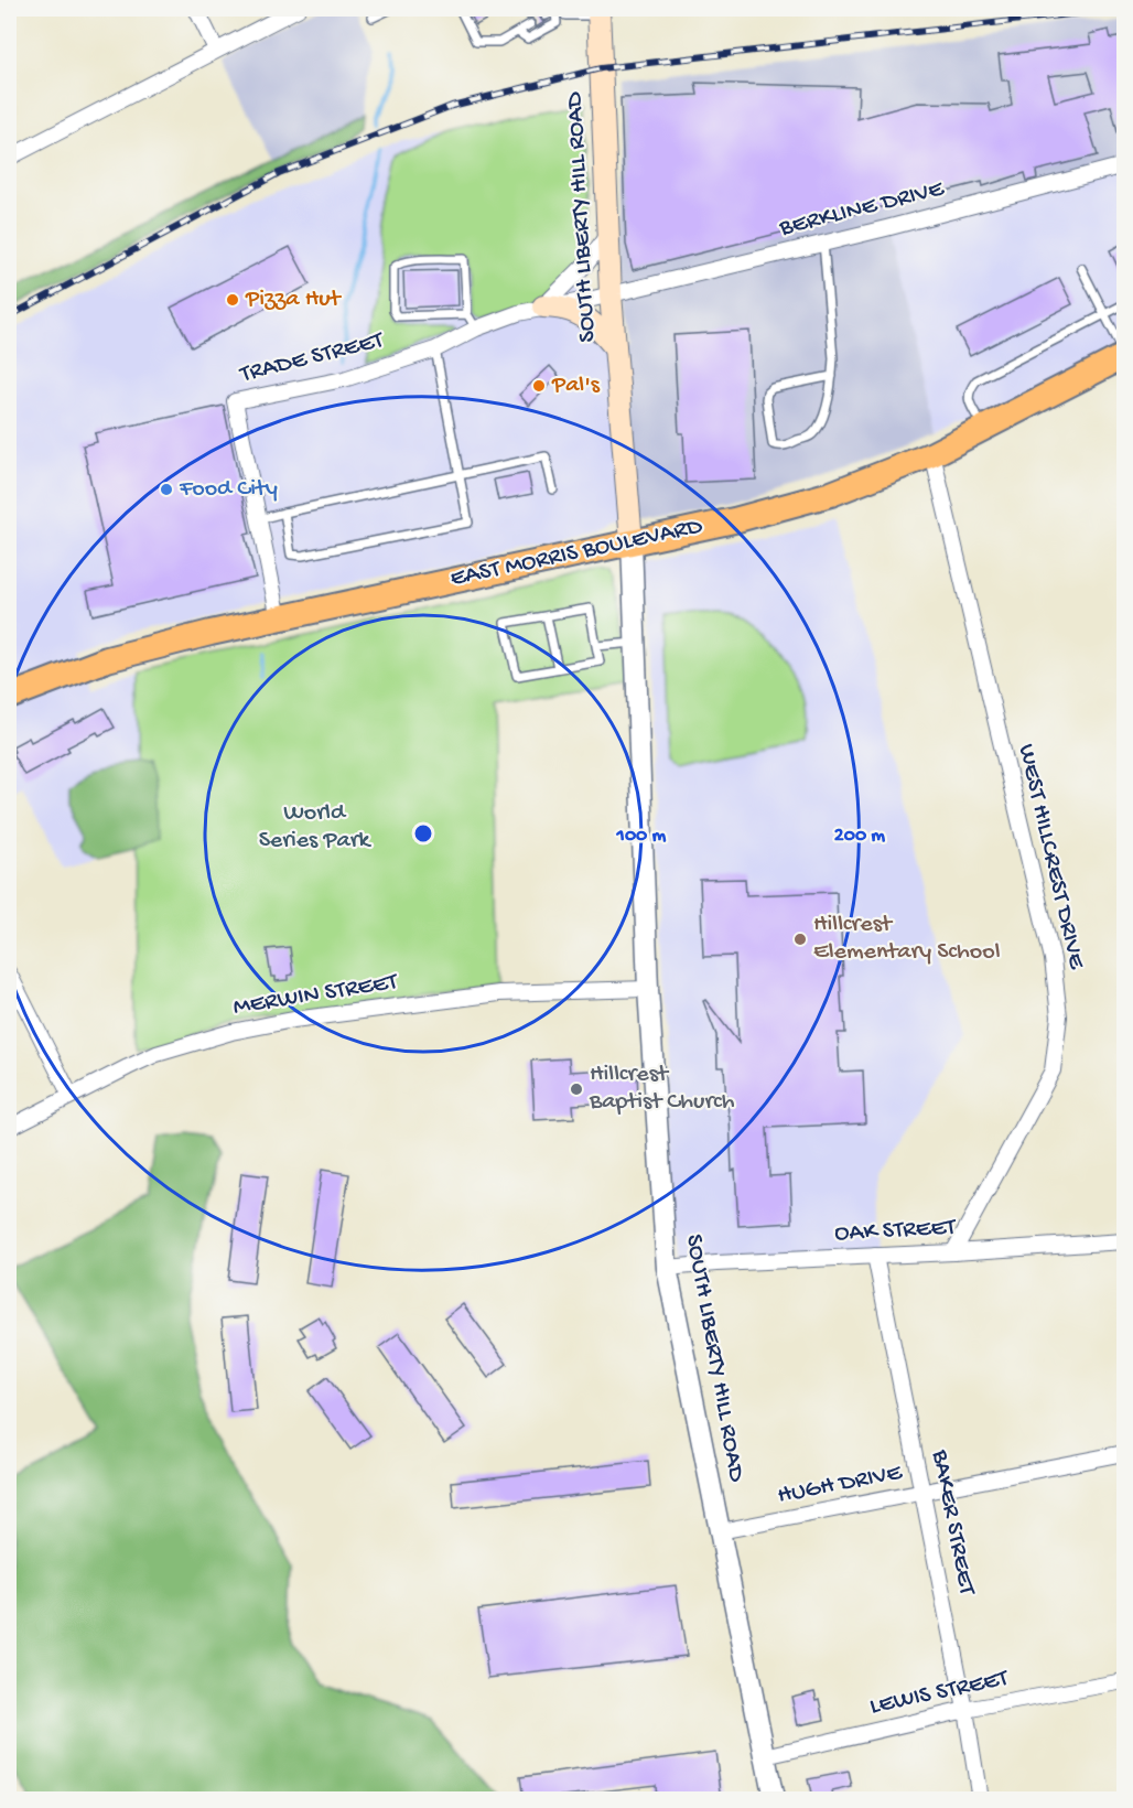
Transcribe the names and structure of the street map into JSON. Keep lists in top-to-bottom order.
{
  "streets": {
    "main road": ["SOUTH LIBERTY HILL ROAD", "EAST MORRIS BOULEVARD"],
    "street": [
      "BERKLINE DRIVE",
      "TRADE STREET",
      "WEST HILLCREST DRIVE",
      "MERWIN STREET",
      "OAK STREET",
      "HUGH DRIVE",
      "BAKER STREET",
      "LEWIS STREET"
    ]
  },
  "crossings": [
    ["BERKLINE DRIVE", "SOUTH LIBERTY HILL ROAD"],
    ["BERKLINE DRIVE", "TRADE STREET"],
    ["SOUTH LIBERTY HILL ROAD", "TRADE STREET"],
    ["SOUTH LIBERTY HILL ROAD", "EAST MORRIS BOULEVARD"],
    ["SOUTH LIBERTY HILL ROAD", "MERWIN STREET"],
    ["SOUTH LIBERTY HILL ROAD", "OAK STREET"],
    ["SOUTH LIBERTY HILL ROAD", "HUGH DRIVE"],
    ["SOUTH LIBERTY HILL ROAD", "LEWIS STREET"],
    ["TRADE STREET", "EAST MORRIS BOULEVARD"],
    ["EAST MORRIS BOULEVARD", "WEST HILLCREST DRIVE"],
    ["WEST HILLCREST DRIVE", "OAK STREET"],
    ["OAK STREET", "BAKER STREET"],
    ["HUGH DRIVE", "BAKER STREET"],
    ["BAKER STREET", "LEWIS STREET"]
  ],
  "parks": ["World Series Park"],
  "places": [
    "Pizza Hut",
    "Pal's",
    "Food City",
    "Hillcrest Elementary School",
    "Hillcrest Baptist Church"
  ],
  "rings": ["100 m", "200 m"]
}
